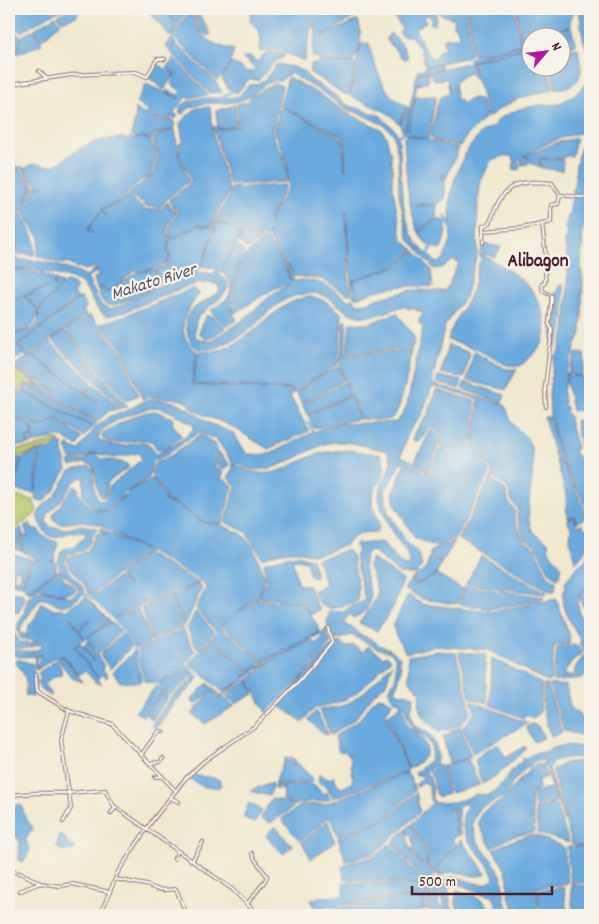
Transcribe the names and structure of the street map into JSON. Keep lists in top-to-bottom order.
{
  "districts": ["Alibagon"],
  "water": ["Makato River"],
  "scale_bar": "500 m",
  "north": "top right"
}
